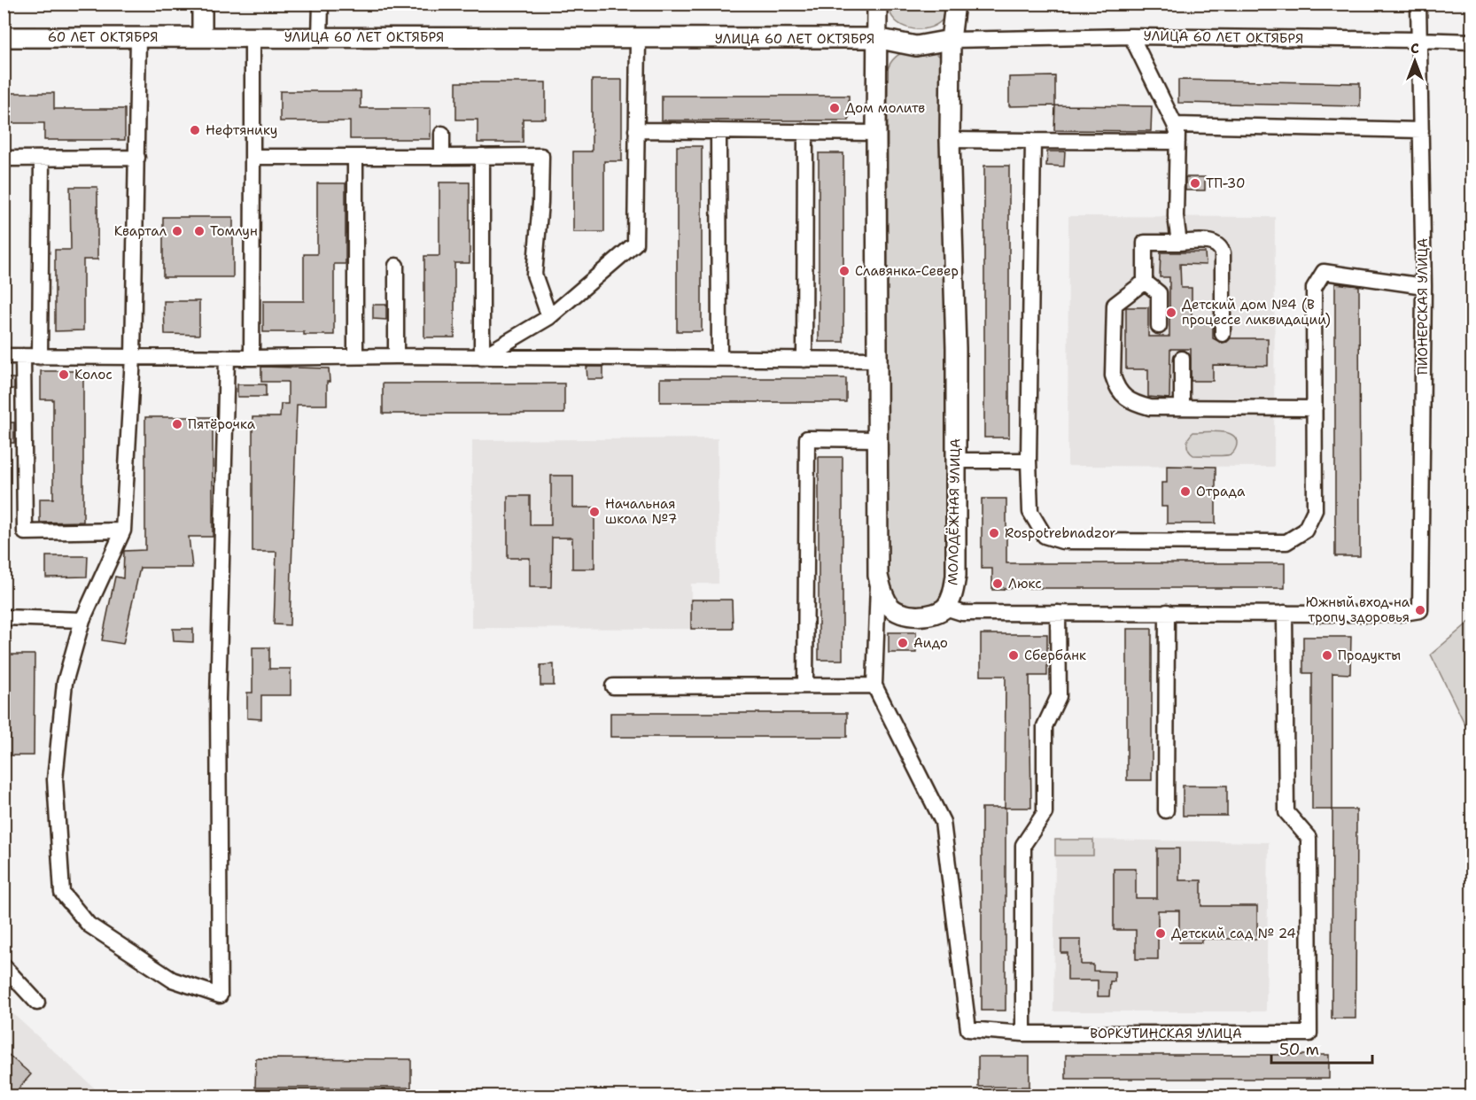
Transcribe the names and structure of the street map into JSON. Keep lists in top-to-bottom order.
{
  "streets": {
    "main road": ["60 ЛЕТ ОКТЯБРЯ", "УЛИЦА 60 ЛЕТ ОКТЯБРЯ", "МОЛОДЁЖНАЯ УЛИЦА"],
    "street": ["ПИОНЕРСКАЯ УЛИЦА", "ВОРКУТИНСКАЯ УЛИЦА"]
  },
  "crossings": [
    ["60 ЛЕТ ОКТЯБРЯ", "УЛИЦА 60 ЛЕТ ОКТЯБРЯ"],
    ["УЛИЦА 60 ЛЕТ ОКТЯБРЯ", "ПИОНЕРСКАЯ УЛИЦА"],
    ["УЛИЦА 60 ЛЕТ ОКТЯБРЯ", "МОЛОДЁЖНАЯ УЛИЦА"],
    ["ПИОНЕРСКАЯ УЛИЦА", "ВОРКУТИНСКАЯ УЛИЦА"]
  ],
  "places": [
    "Дом молитв",
    "Нефтянику",
    "ТП-30",
    "Квартал",
    "Томлун",
    "Славянка-Север",
    "Детский дом №4 (В процессе ликвидации)",
    "Колос",
    "Пятёрочка",
    "Отрада",
    "Начальная школа №7",
    "Rospotrebnadzor",
    "Люкс",
    "Южный вход на тропу здоровья",
    "Аидо",
    "Сбербанк",
    "Продукты",
    "Детский сад № 24"
  ],
  "scale_bar": "50 m",
  "north": "top"
}
